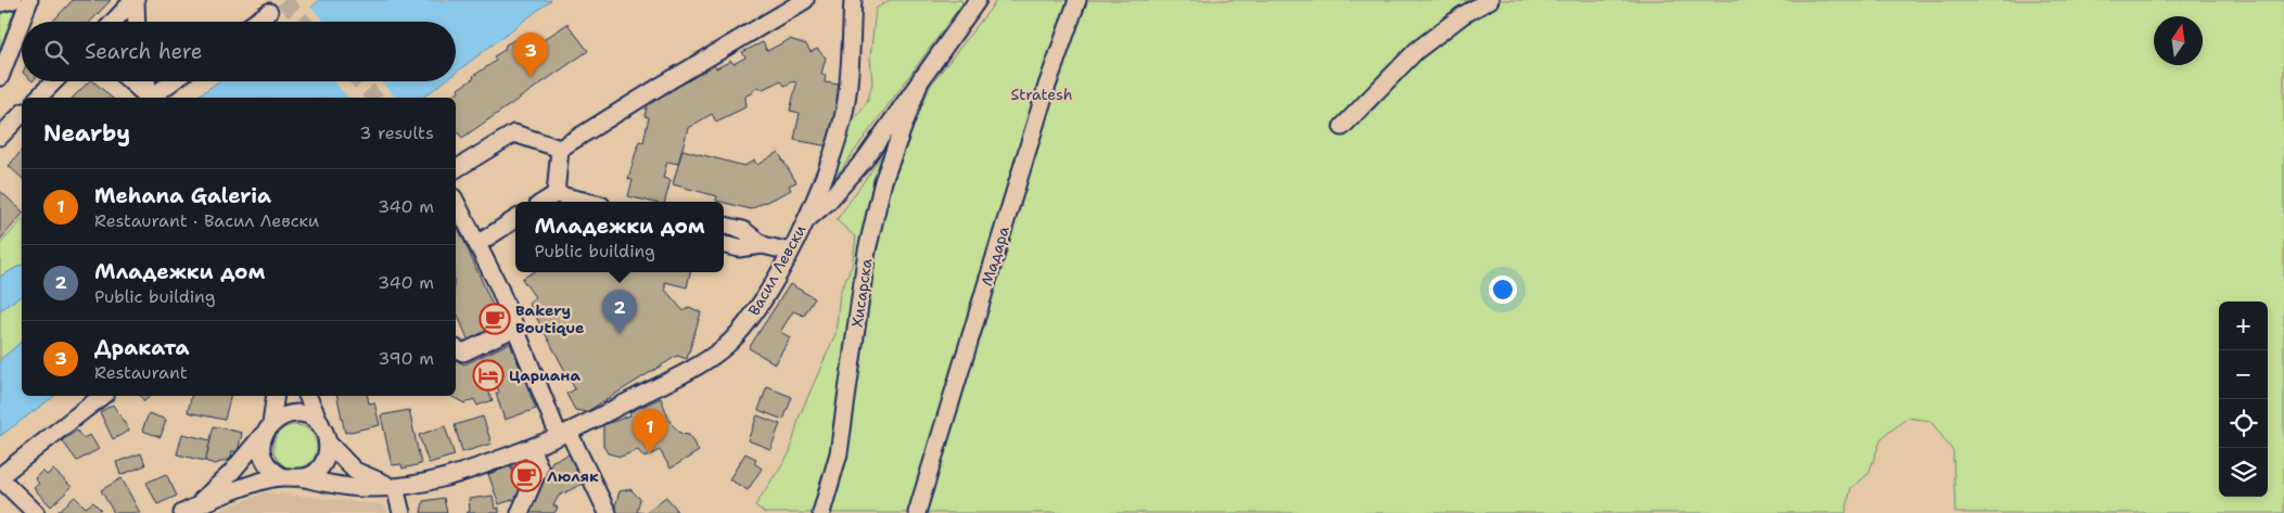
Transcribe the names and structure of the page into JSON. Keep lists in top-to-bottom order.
{
  "streets": {
    "street": ["Мадара", "Васил Левски", "Хисарска"]
  },
  "parks": ["Stratesh"],
  "places": {
    "cafe": ["Bakery Boutique", "Люляк"],
    "hotel": ["Цариана"]
  },
  "north": "top",
  "page": {
    "search": "Search here",
    "pins": ["3", "2", "1"],
    "heading": ["Nearby", "3 results"],
    "list": [
      {
        "mark": "1",
        "name": "Mehana Galeria",
        "note": "Restaurant · Васил Левски",
        "value": "340 m"
      },
      {
        "mark": "2",
        "name": "Младежки дом",
        "note": "Public building",
        "value": "340 m"
      },
      {
        "mark": "3",
        "name": "Драката",
        "note": "Restaurant",
        "value": "390 m"
      }
    ],
    "popup": ["Младежки дом", "Public building"],
    "map_buttons": ["+", "−"]
  }
}
